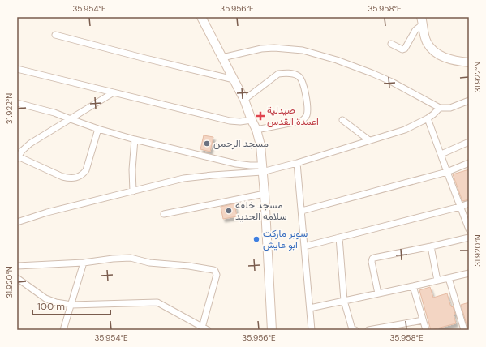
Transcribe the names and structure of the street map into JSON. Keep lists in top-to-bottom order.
{
  "places": {
    "health": ["صيدلية اعمدة القدس"],
    "other": ["مسجد الرحمن", "مسجد خلفه سلامه الحديد", "سوبر ماركت ابو عايش"]
  },
  "scale_bar": "100 m",
  "coordinates": [
    "35.954°E",
    "35.956°E",
    "35.958°E",
    "31.922°N",
    "31.920°N"
  ]
}
